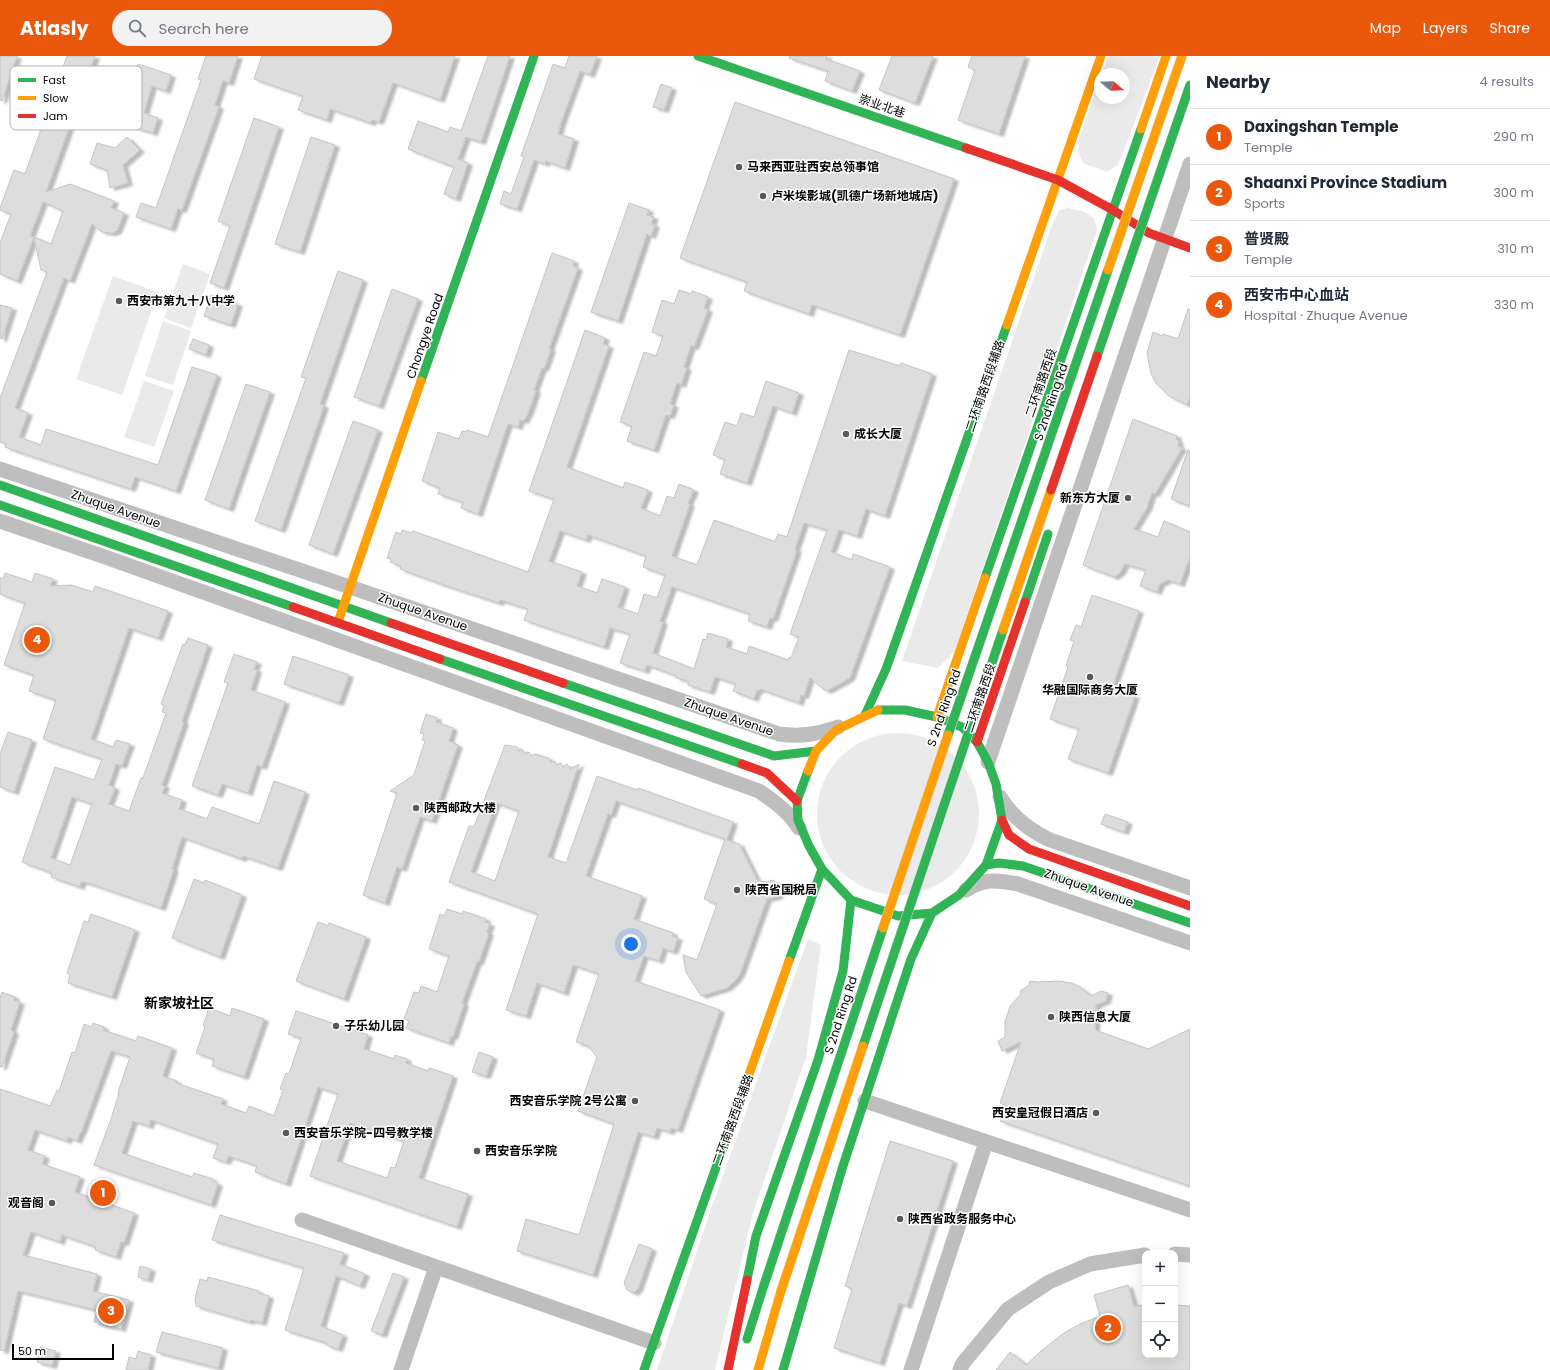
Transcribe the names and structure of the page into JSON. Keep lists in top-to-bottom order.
{
  "streets": {
    "main road": [
      "崇业北巷",
      "Chongye Road",
      "二环南路西段",
      "二环南路西段辅路",
      "S 2nd Ring Rd",
      "Zhuque Avenue"
    ]
  },
  "crossings": [
    ["崇业北巷", "二环南路西段"],
    ["崇业北巷", "二环南路西段辅路"],
    ["Chongye Road", "Zhuque Avenue"]
  ],
  "districts": ["新家坡社区"],
  "places": [
    "马来西亚驻西安总领事馆",
    "卢米埃影城(凯德广场新地城店)",
    "西安市第九十八中学",
    "成长大厦",
    "新东方大厦",
    "华融国际商务大厦",
    "陕西邮政大楼",
    "陕西省国税局",
    "陕西信息大厦",
    "子乐幼儿园",
    "西安音乐学院 2号公寓",
    "西安皇冠假日酒店",
    "西安音乐学院-四号教学楼",
    "西安音乐学院",
    "观音阁",
    "陕西省政务服务中心"
  ],
  "legend": ["Fast", "Slow", "Jam"],
  "scale_bar": "50 m",
  "north": "right",
  "page": {
    "header": "Atlasly",
    "search": "Search here",
    "nav": ["Map", "Layers", "Share"],
    "heading": ["Nearby", "4 results"],
    "list": [
      {
        "mark": "1",
        "name": "Daxingshan Temple",
        "note": "Temple",
        "value": "290 m"
      },
      {
        "mark": "2",
        "name": "Shaanxi Province Stadium",
        "note": "Sports",
        "value": "300 m"
      },
      {
        "mark": "3",
        "name": "普贤殿",
        "note": "Temple",
        "value": "310 m"
      },
      {
        "mark": "4",
        "name": "西安市中心血站",
        "note": "Hospital · Zhuque Avenue",
        "value": "330 m"
      }
    ],
    "pins": [
      "4",
      "1",
      "3",
      "2"
    ],
    "map_buttons": ["+", "−"],
    "scale": "50 m"
  }
}
